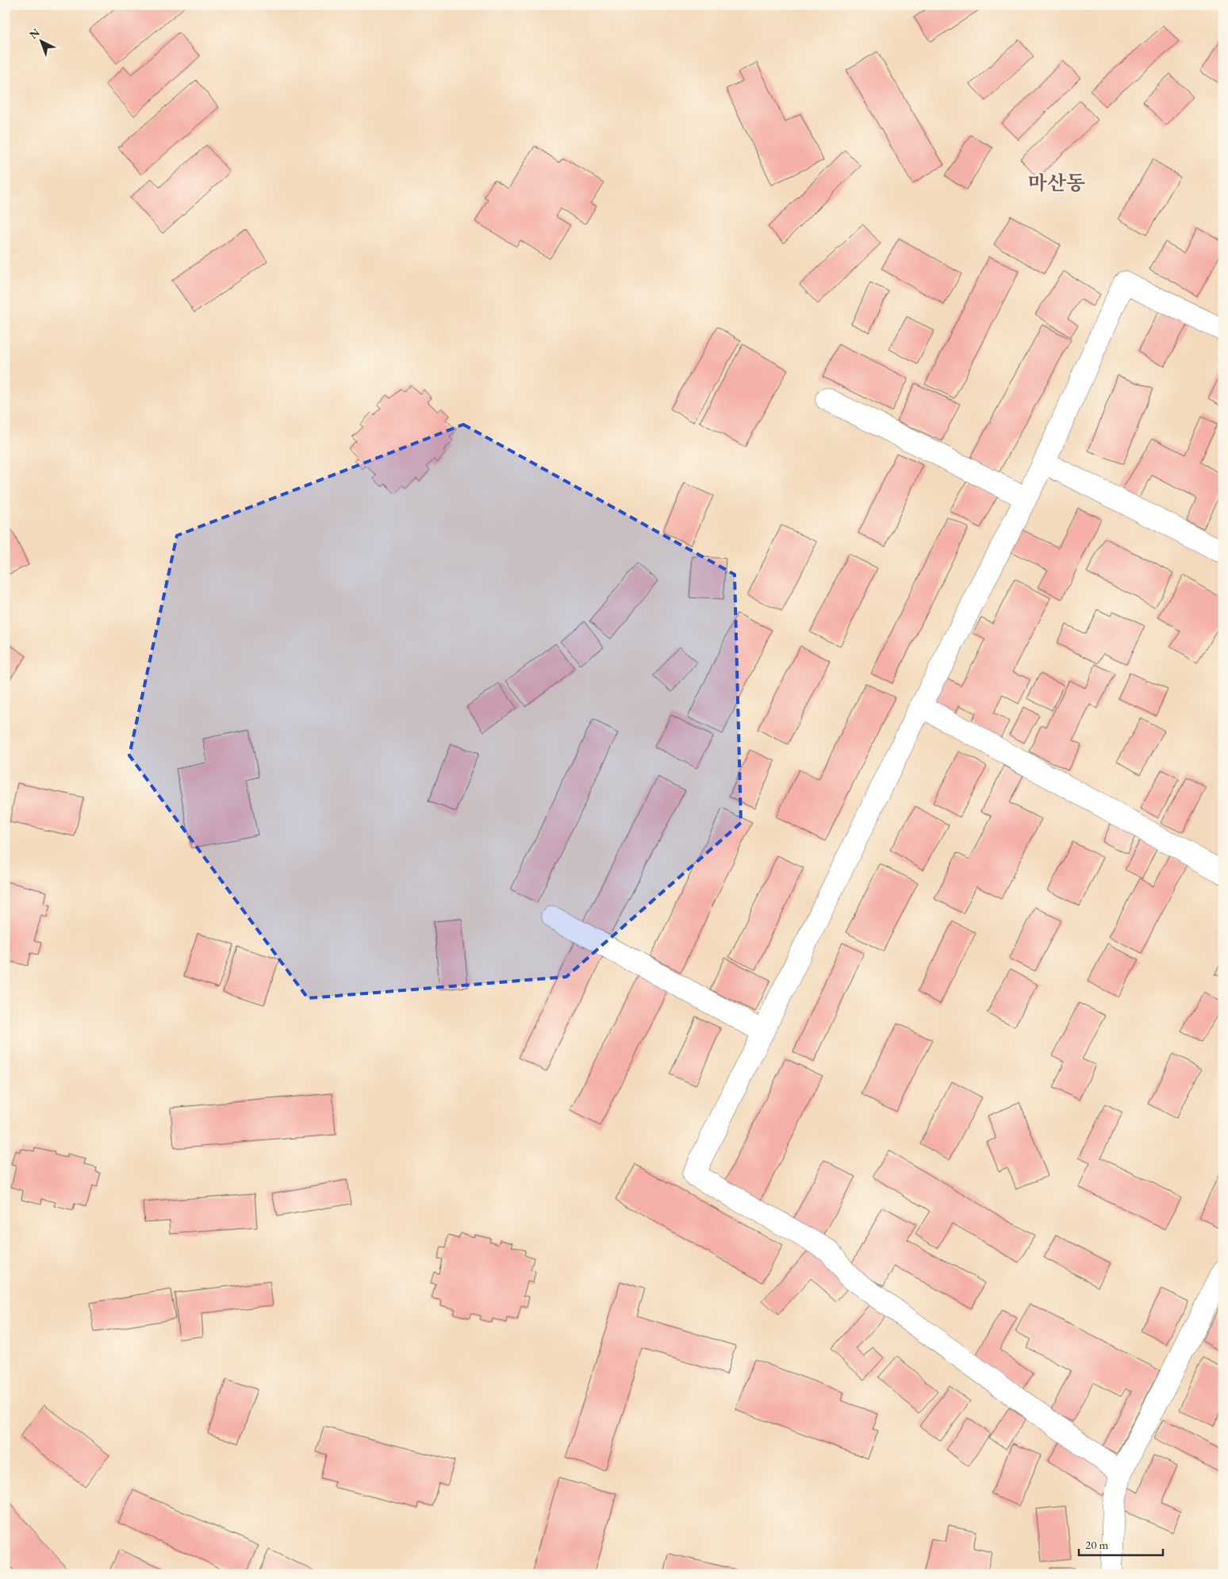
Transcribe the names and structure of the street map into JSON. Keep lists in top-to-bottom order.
{
  "districts": ["마산동"],
  "scale_bar": "20 m",
  "north": "top left"
}
